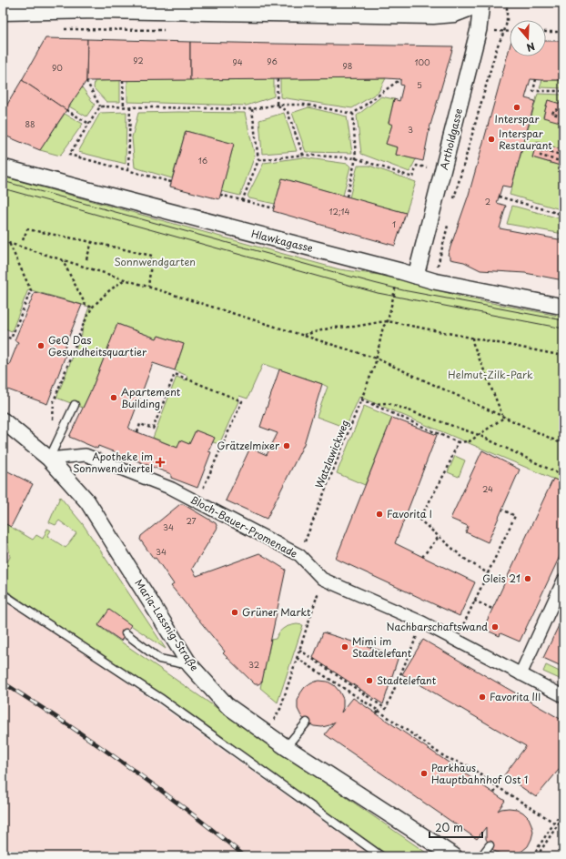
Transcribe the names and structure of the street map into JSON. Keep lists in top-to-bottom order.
{
  "streets": {
    "street": [
      "Artholdgasse",
      "Hlawkagasse",
      "Bloch-Bauer-Promenade",
      "Maria-Lassnig-Straße"
    ],
    "path": ["Watzlawickweg"]
  },
  "crossings": [
    ["Artholdgasse", "Hlawkagasse"],
    ["Hlawkagasse", "Watzlawickweg"],
    ["Watzlawickweg", "Bloch-Bauer-Promenade"],
    ["Bloch-Bauer-Promenade", "Maria-Lassnig-Straße"]
  ],
  "parks": ["Sonnwendgarten", "Helmut-Zilk-Park"],
  "places": {
    "other": [
      "Interspar",
      "Interspar Restaurant",
      "GeQ Das Gesundheitsquartier",
      "Apartement Building",
      "Grätzelmixer",
      "Favorita I",
      "Gleis 21",
      "Grüner Markt",
      "Nachbarschaftswand",
      "Mimi im Stadtelefant",
      "Stadtelefant",
      "Favorita III",
      "Parkhaus Hauptbahnhof Ost 1"
    ],
    "health": ["Apotheke im Sonnwendviertel"]
  },
  "house_numbers": [
    "92",
    "96",
    "94",
    "100",
    "98",
    "90",
    "5",
    "88",
    "3",
    "16",
    "2",
    "12;14",
    "1",
    "24",
    "27",
    "34",
    "34",
    "32"
  ],
  "scale_bar": "20 m",
  "north": "bottom"
}
